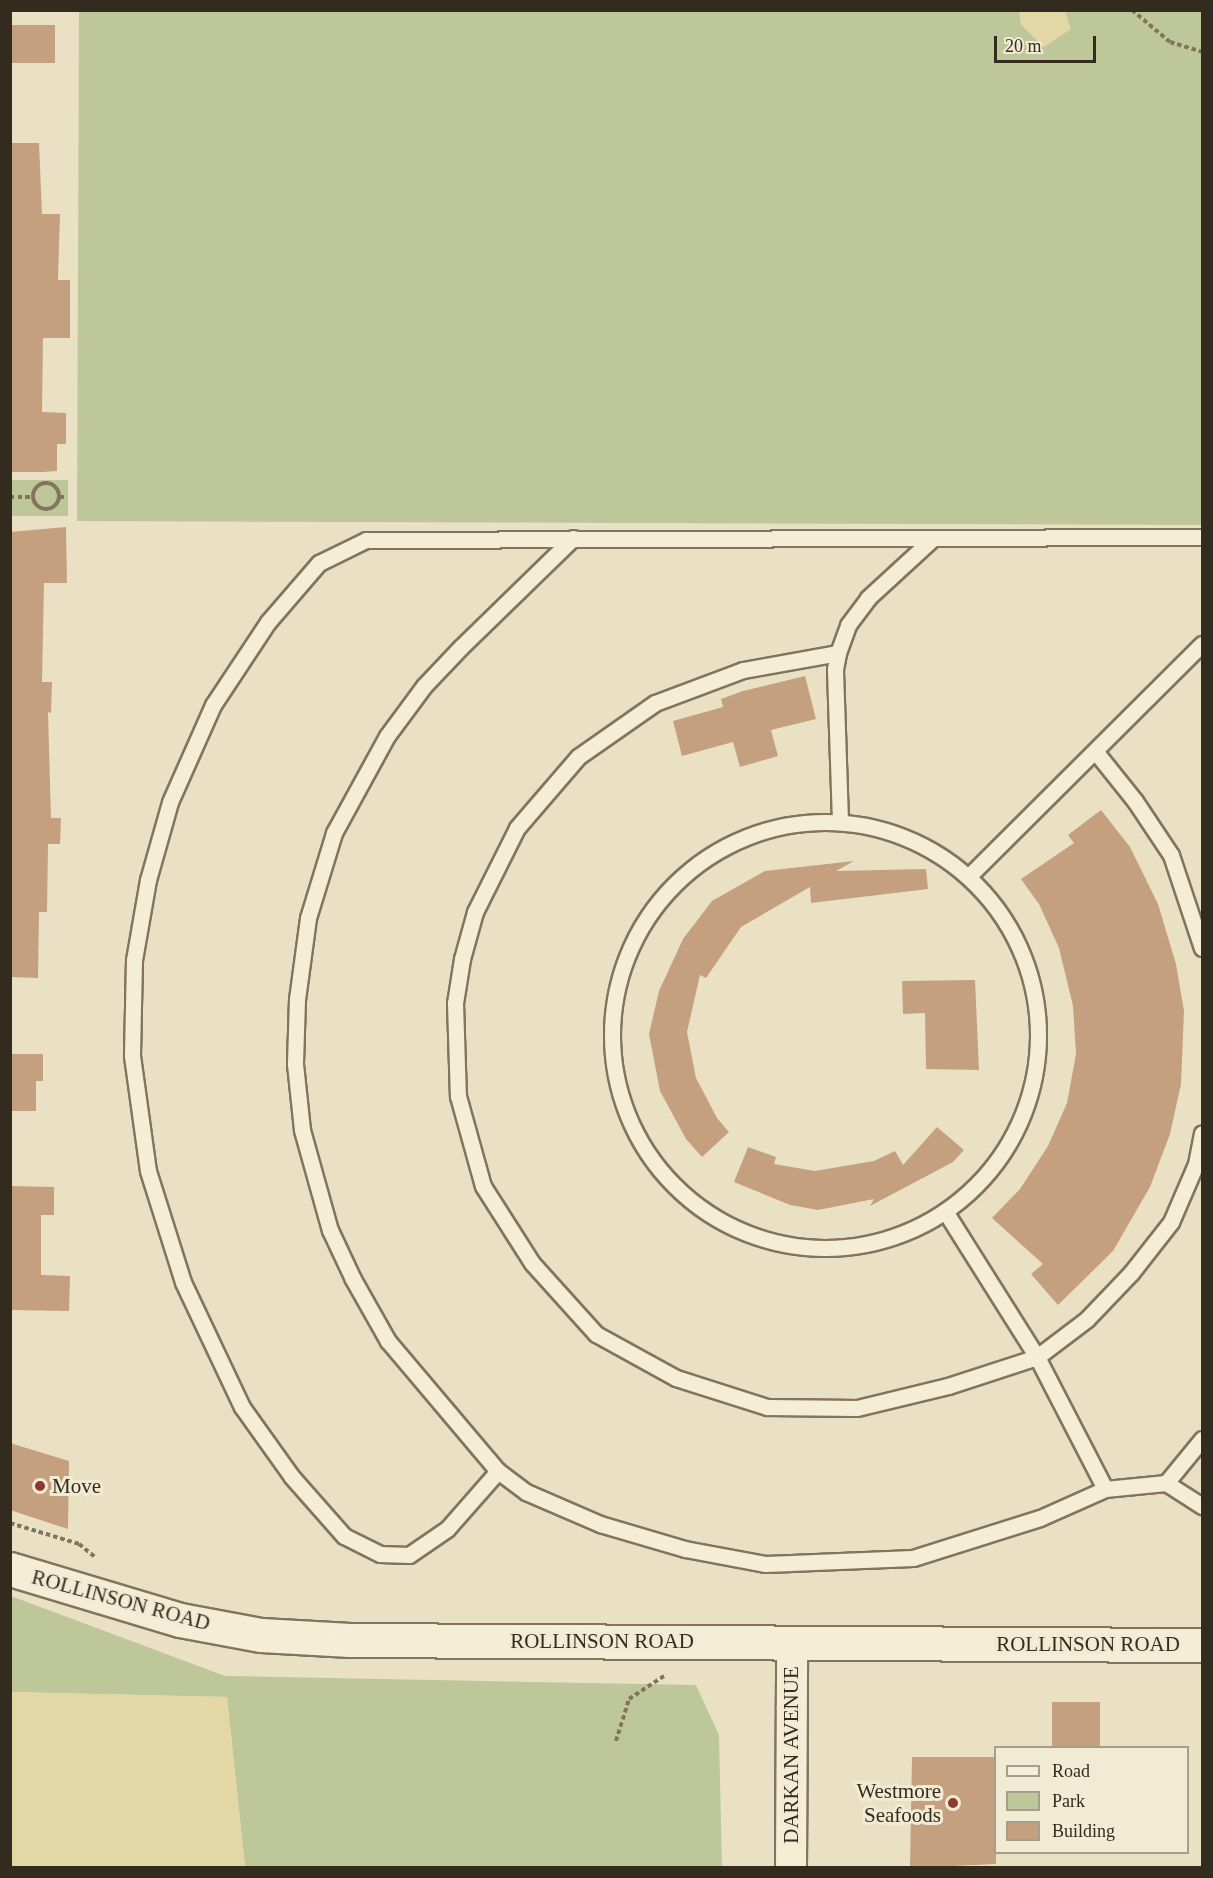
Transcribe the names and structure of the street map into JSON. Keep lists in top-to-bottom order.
{
  "streets": {
    "street": ["ROLLINSON ROAD", "DARKAN AVENUE"]
  },
  "crossings": [
    ["ROLLINSON ROAD", "DARKAN AVENUE"]
  ],
  "places": ["Move", "Westmore Seafoods"],
  "legend": ["Road", "Park", "Building"],
  "scale_bar": "20 m"
}
